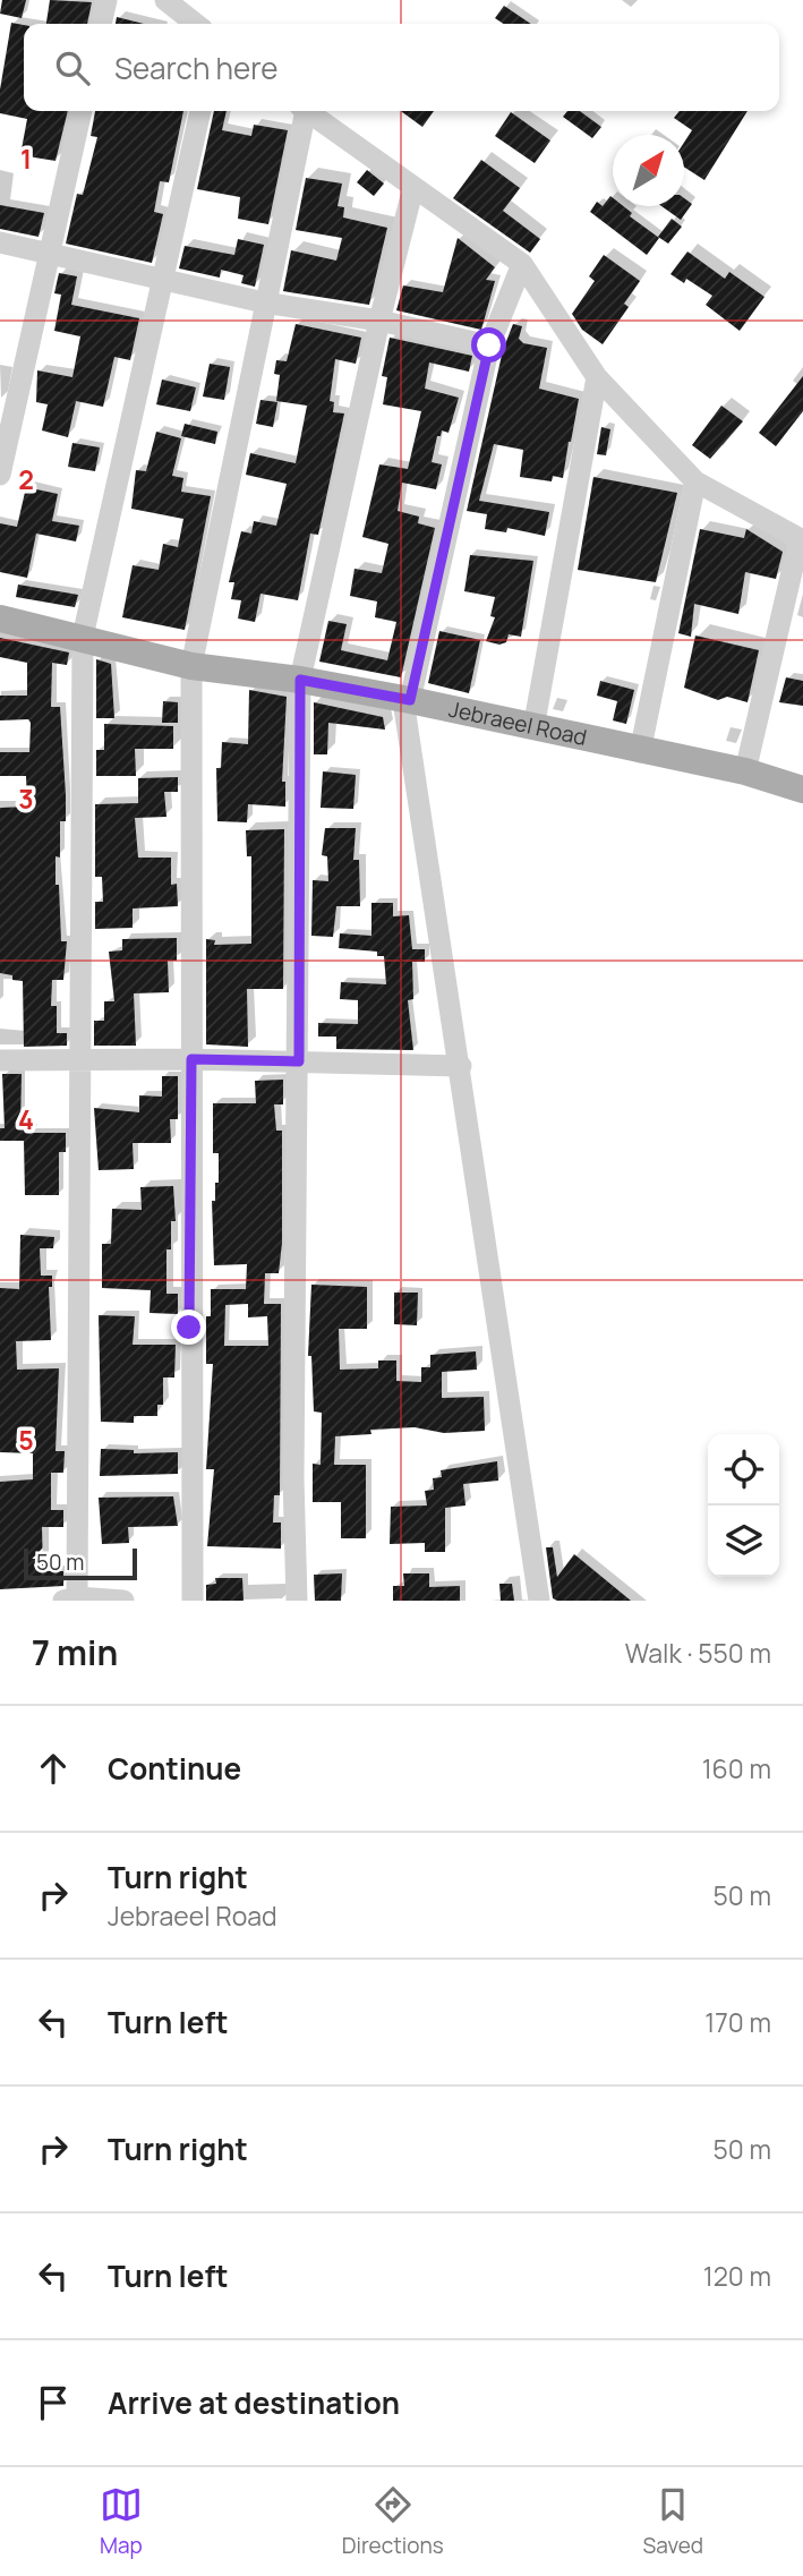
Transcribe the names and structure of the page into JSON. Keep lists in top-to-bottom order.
{
  "streets": {
    "main road": ["Jebraeel Road"]
  },
  "scale_bar": "50 m",
  "north": "top right",
  "page": {
    "search": "Search here",
    "scale": "50 m",
    "heading": ["7 min", "Walk · 550 m"],
    "list": [
      ["Continue", "160 m"],
      ["Turn right", "Jebraeel Road", "50 m"],
      ["Turn left", "170 m"],
      ["Turn right", "50 m"],
      ["Turn left", "120 m"],
      "Arrive at destination"
    ],
    "nav": ["Map", "Directions", "Saved"]
  },
  "grid": {
    "rows": [
      "1",
      "2",
      "3",
      "4",
      "5"
    ]
  }
}
